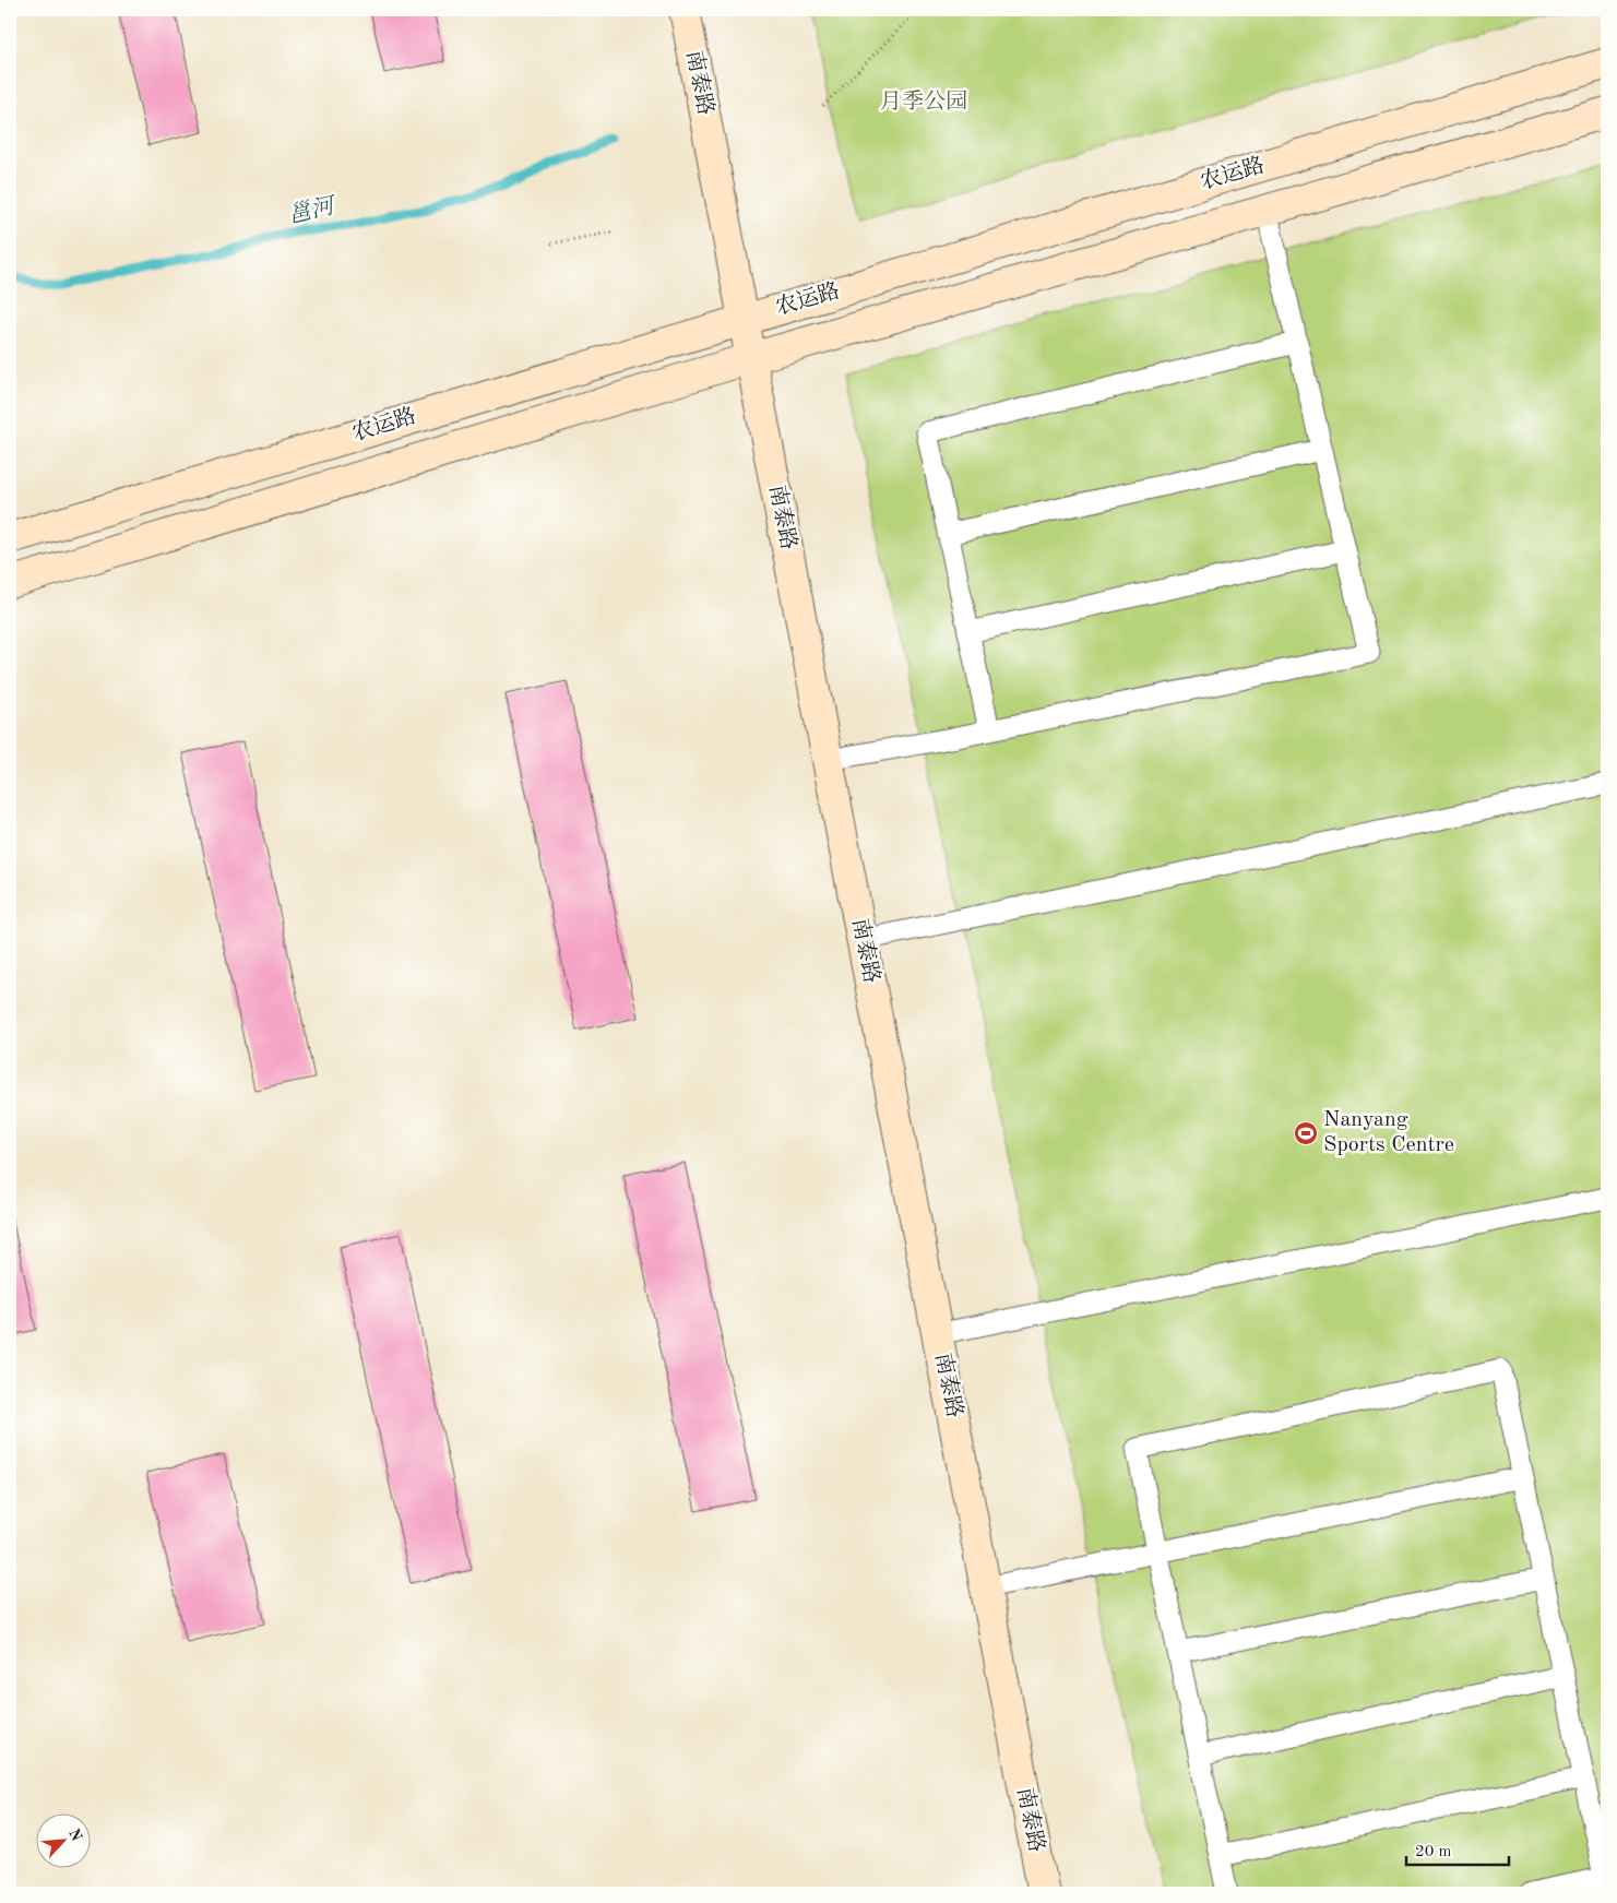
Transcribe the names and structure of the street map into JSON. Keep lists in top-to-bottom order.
{
  "streets": {
    "main road": ["南泰路", "农运路"]
  },
  "crossings": [
    ["南泰路", "农运路"]
  ],
  "water": ["邕河"],
  "parks": ["月季公园"],
  "places": {
    "sports": ["Nanyang Sports Centre"]
  },
  "scale_bar": "20 m",
  "north": "top right"
}
